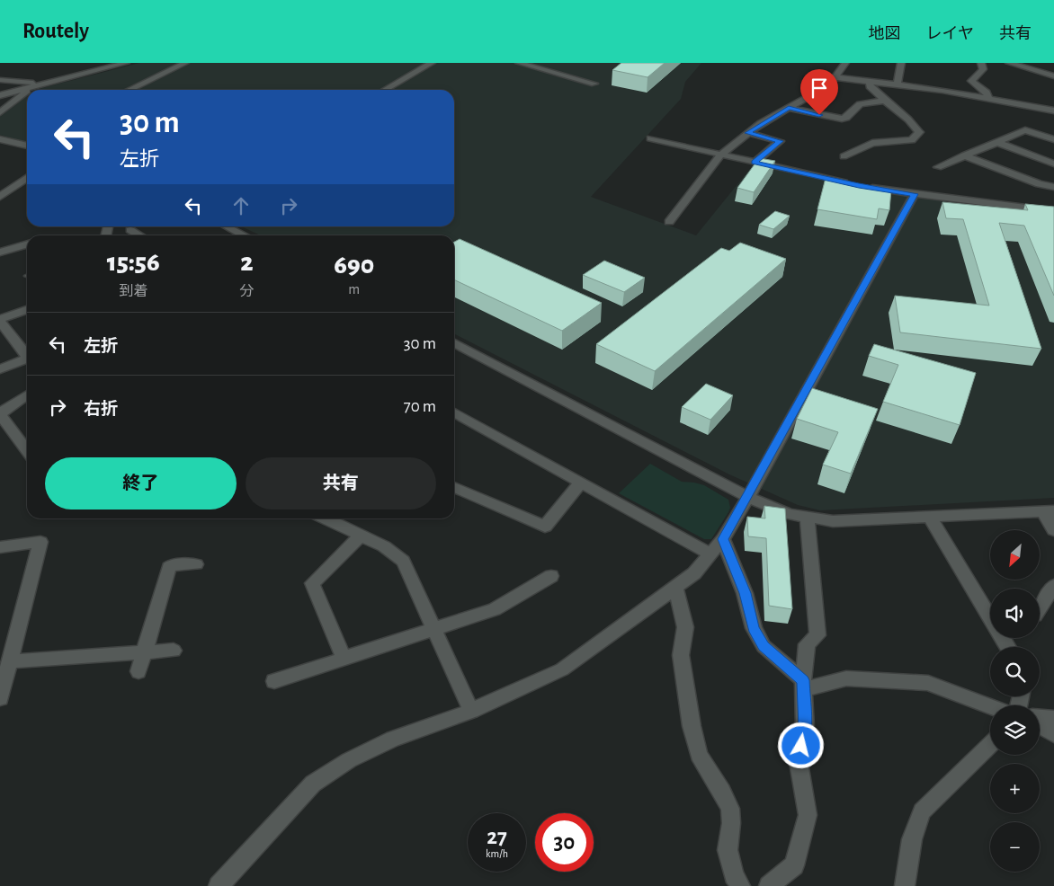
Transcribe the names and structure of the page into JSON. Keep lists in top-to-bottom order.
{
  "north": "bottom left",
  "page": {
    "header": "Routely",
    "nav": ["地図", "レイヤ", "共有"],
    "turn": ["30 m", "左折"],
    "eta": [
      "15:56",
      "到着",
      "2",
      "分",
      "690",
      "m"
    ],
    "list": [
      {
        "name": "左折",
        "value": "30 m"
      },
      {
        "name": "右折",
        "value": "70 m"
      }
    ],
    "buttons": ["終了", "共有"],
    "map_buttons": ["+", "−"],
    "speed": "27 km/h",
    "limit": "30"
  }
}
